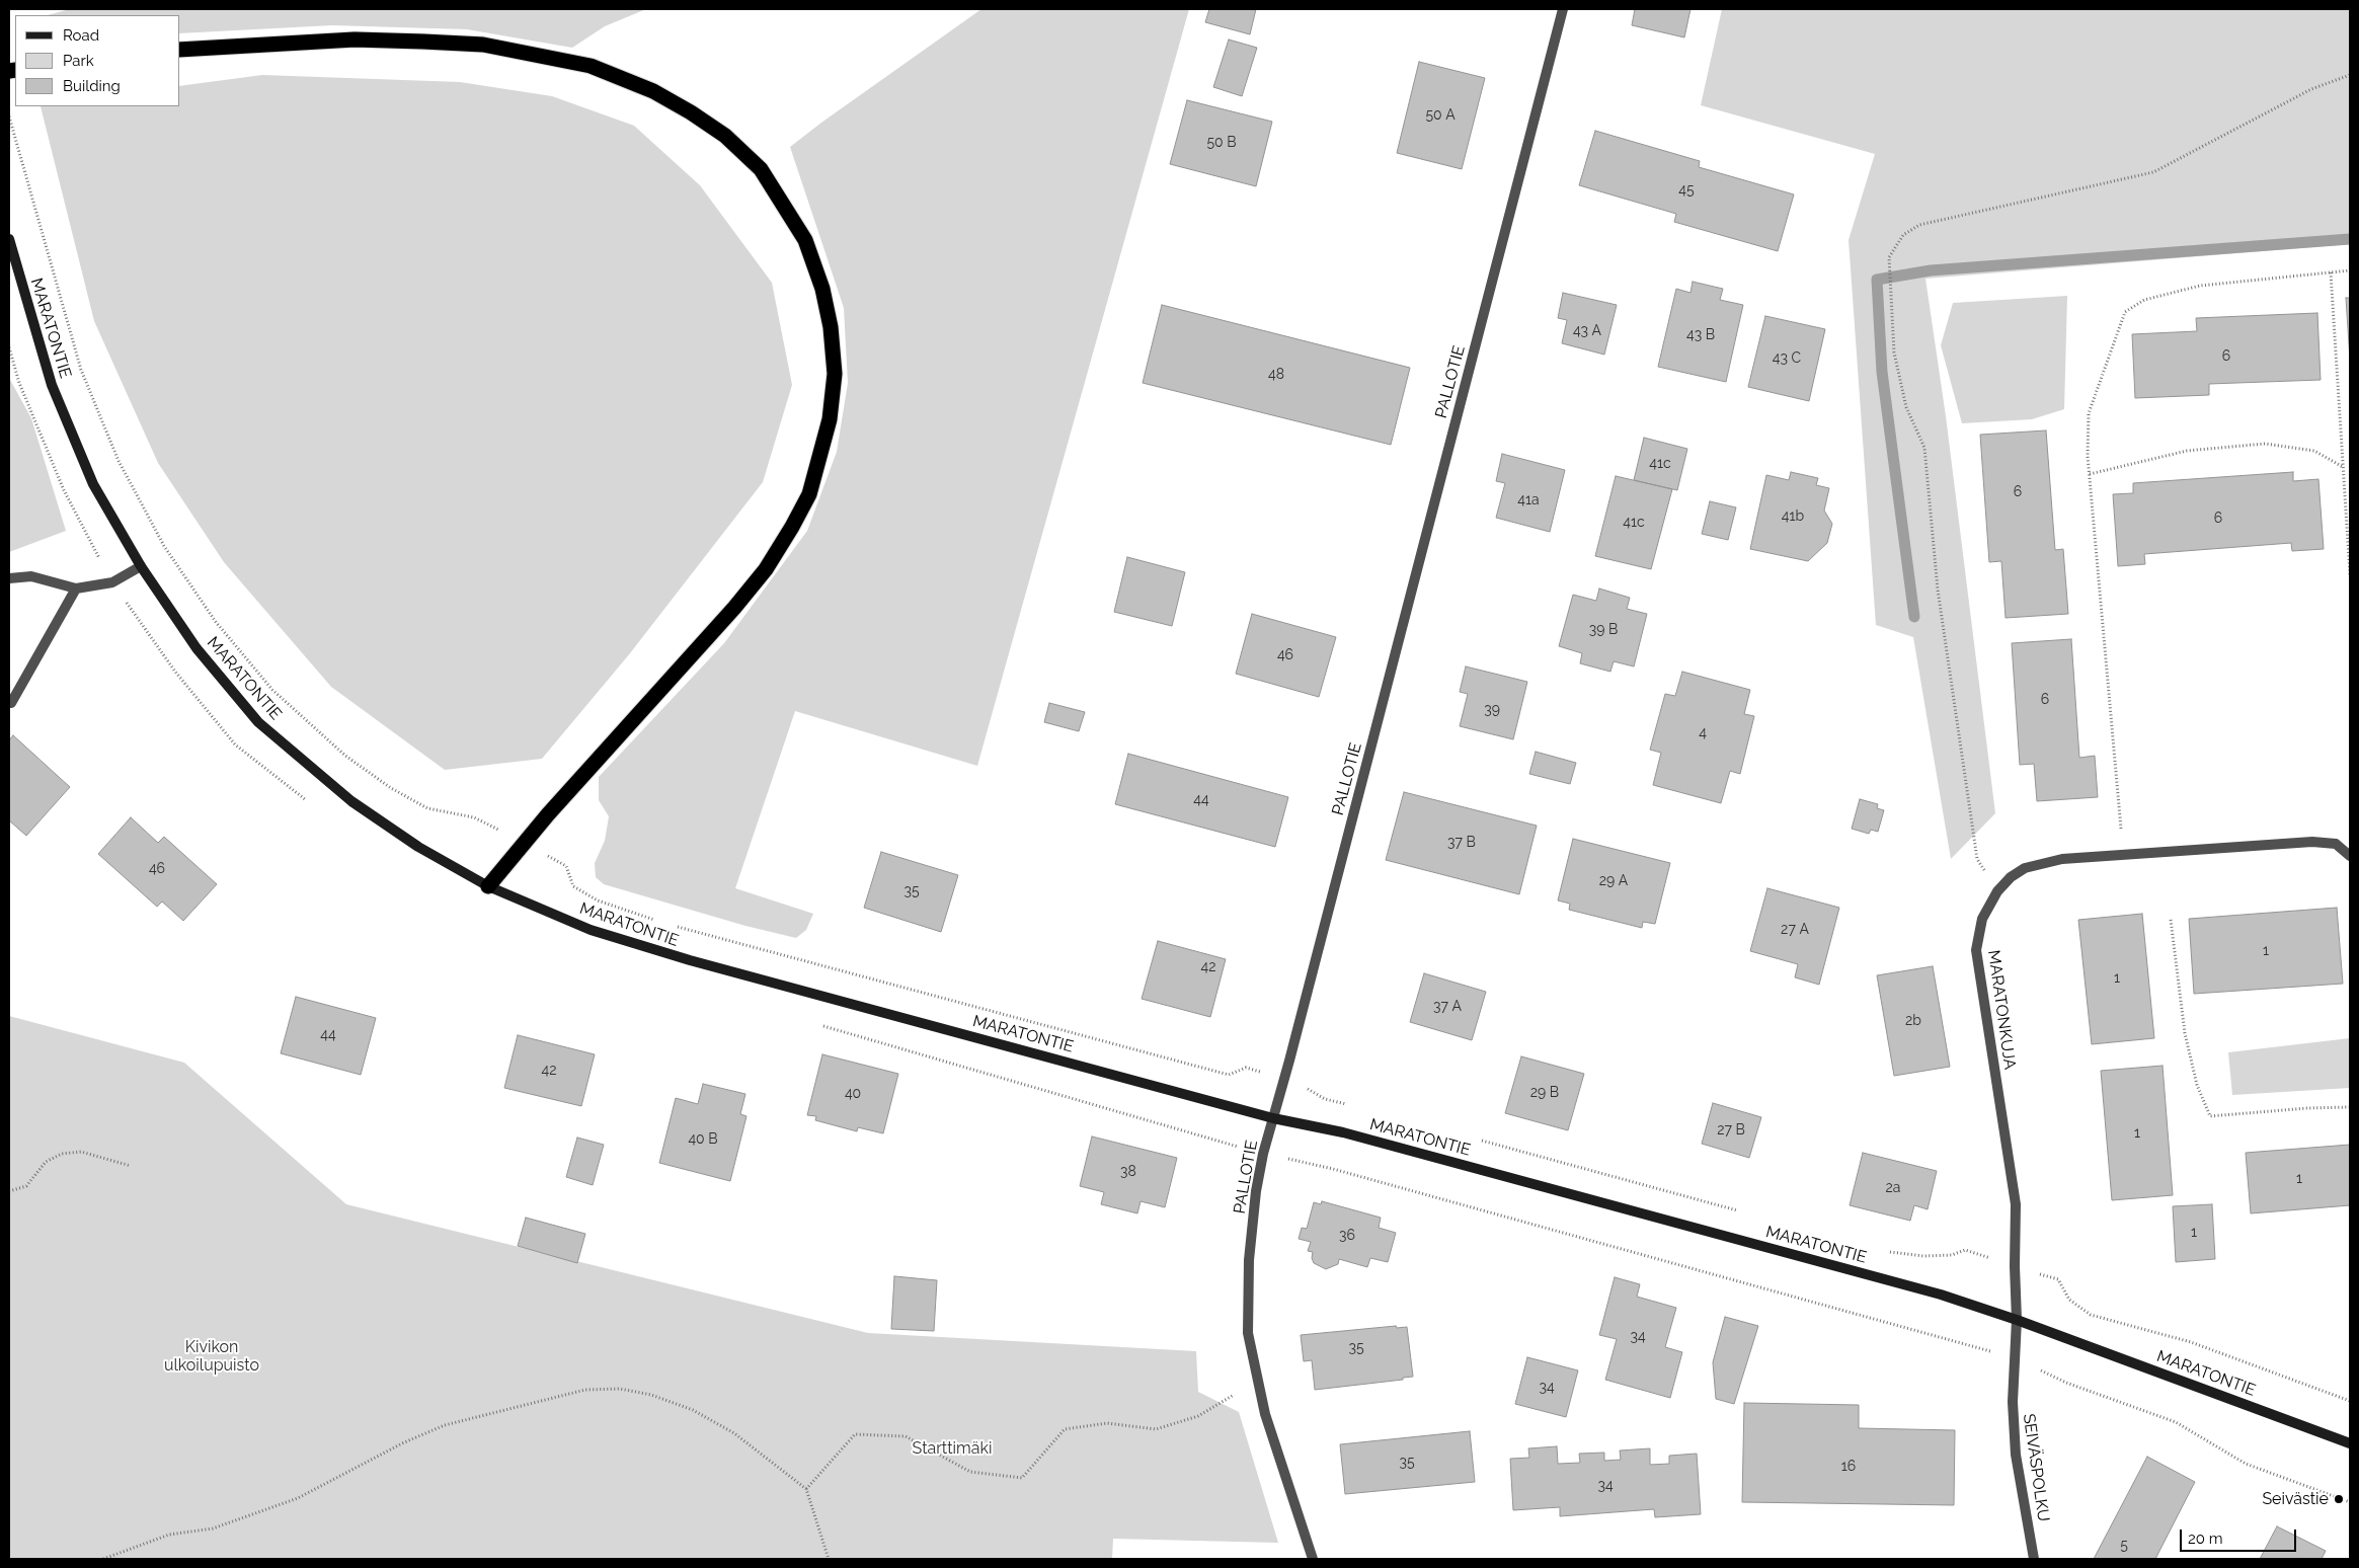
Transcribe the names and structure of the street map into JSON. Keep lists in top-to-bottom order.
{
  "streets": {
    "main road": ["MARATONTIE"],
    "street": ["PALLOTIE", "MARATONKUJA", "SEIVÄSPOLKU"]
  },
  "crossings": [
    ["MARATONTIE", "PALLOTIE"],
    ["MARATONTIE", "MARATONKUJA"],
    ["MARATONTIE", "SEIVÄSPOLKU"],
    ["MARATONKUJA", "SEIVÄSPOLKU"]
  ],
  "parks": ["Kivikon ulkoilupuisto", "Starttimäki"],
  "places": ["Seivästie"],
  "house_numbers": [
    "50 A",
    "50 B",
    "45",
    "43 A",
    "43 B",
    "6",
    "43 C",
    "48",
    "41c",
    "6",
    "41a",
    "41b",
    "6",
    "41c",
    "39 B",
    "46",
    "6",
    "39",
    "4",
    "44",
    "37 B",
    "46",
    "29 A",
    "35",
    "27 A",
    "1",
    "42",
    "1",
    "37 A",
    "2b",
    "44",
    "42",
    "29 B",
    "40",
    "27 B",
    "1",
    "40 B",
    "38",
    "1",
    "2a",
    "1",
    "36",
    "34",
    "35",
    "34",
    "35",
    "16",
    "34",
    "5"
  ],
  "legend": ["Road", "Park", "Building"],
  "scale_bar": "20 m"
}
